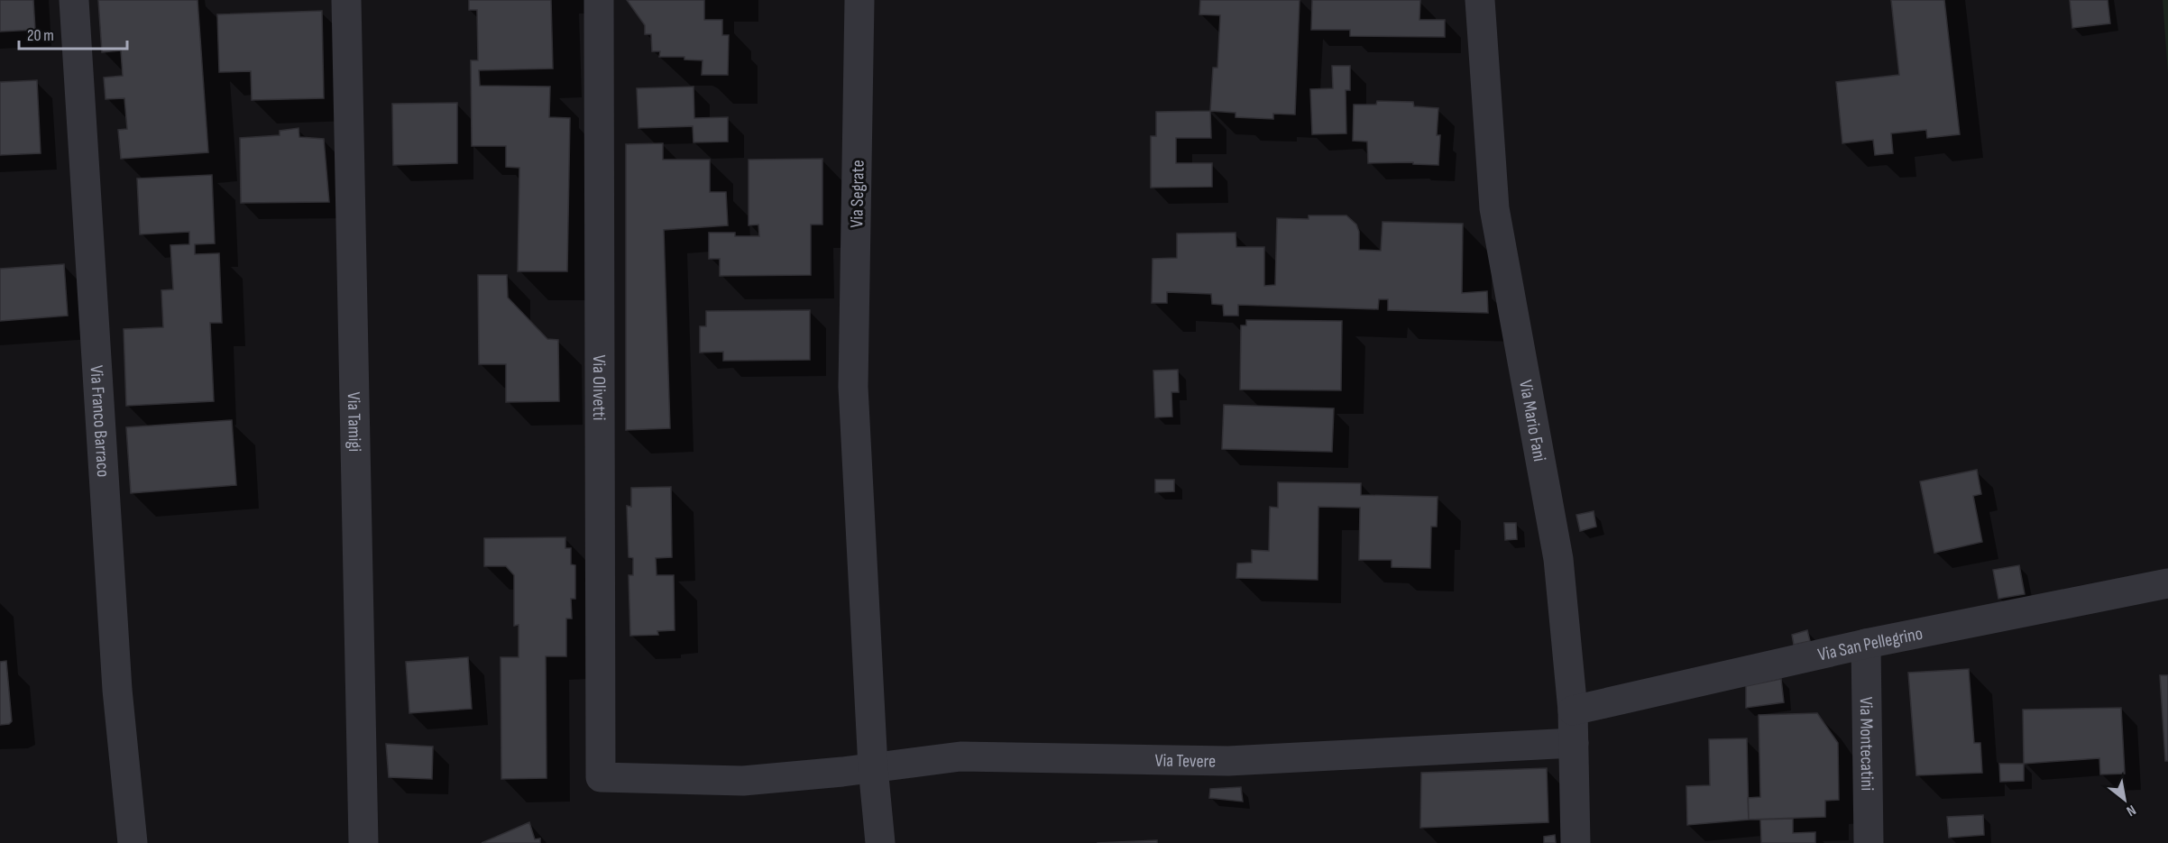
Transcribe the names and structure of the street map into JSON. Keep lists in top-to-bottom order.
{
  "streets": {
    "street": [
      "Via Segrate",
      "Via Olivetti",
      "Via Tamigi",
      "Via Mario Fani",
      "Via Franco Barraco",
      "Via San Pellegrino",
      "Via Montecatini",
      "Via Tevere"
    ]
  },
  "crossings": [
    ["Via Segrate", "Via Tevere"],
    ["Via Olivetti", "Via Tevere"],
    ["Via Mario Fani", "Via San Pellegrino"],
    ["Via Mario Fani", "Via Tevere"],
    ["Via San Pellegrino", "Via Montecatini"]
  ],
  "scale_bar": "20 m",
  "north": "bottom right"
}
